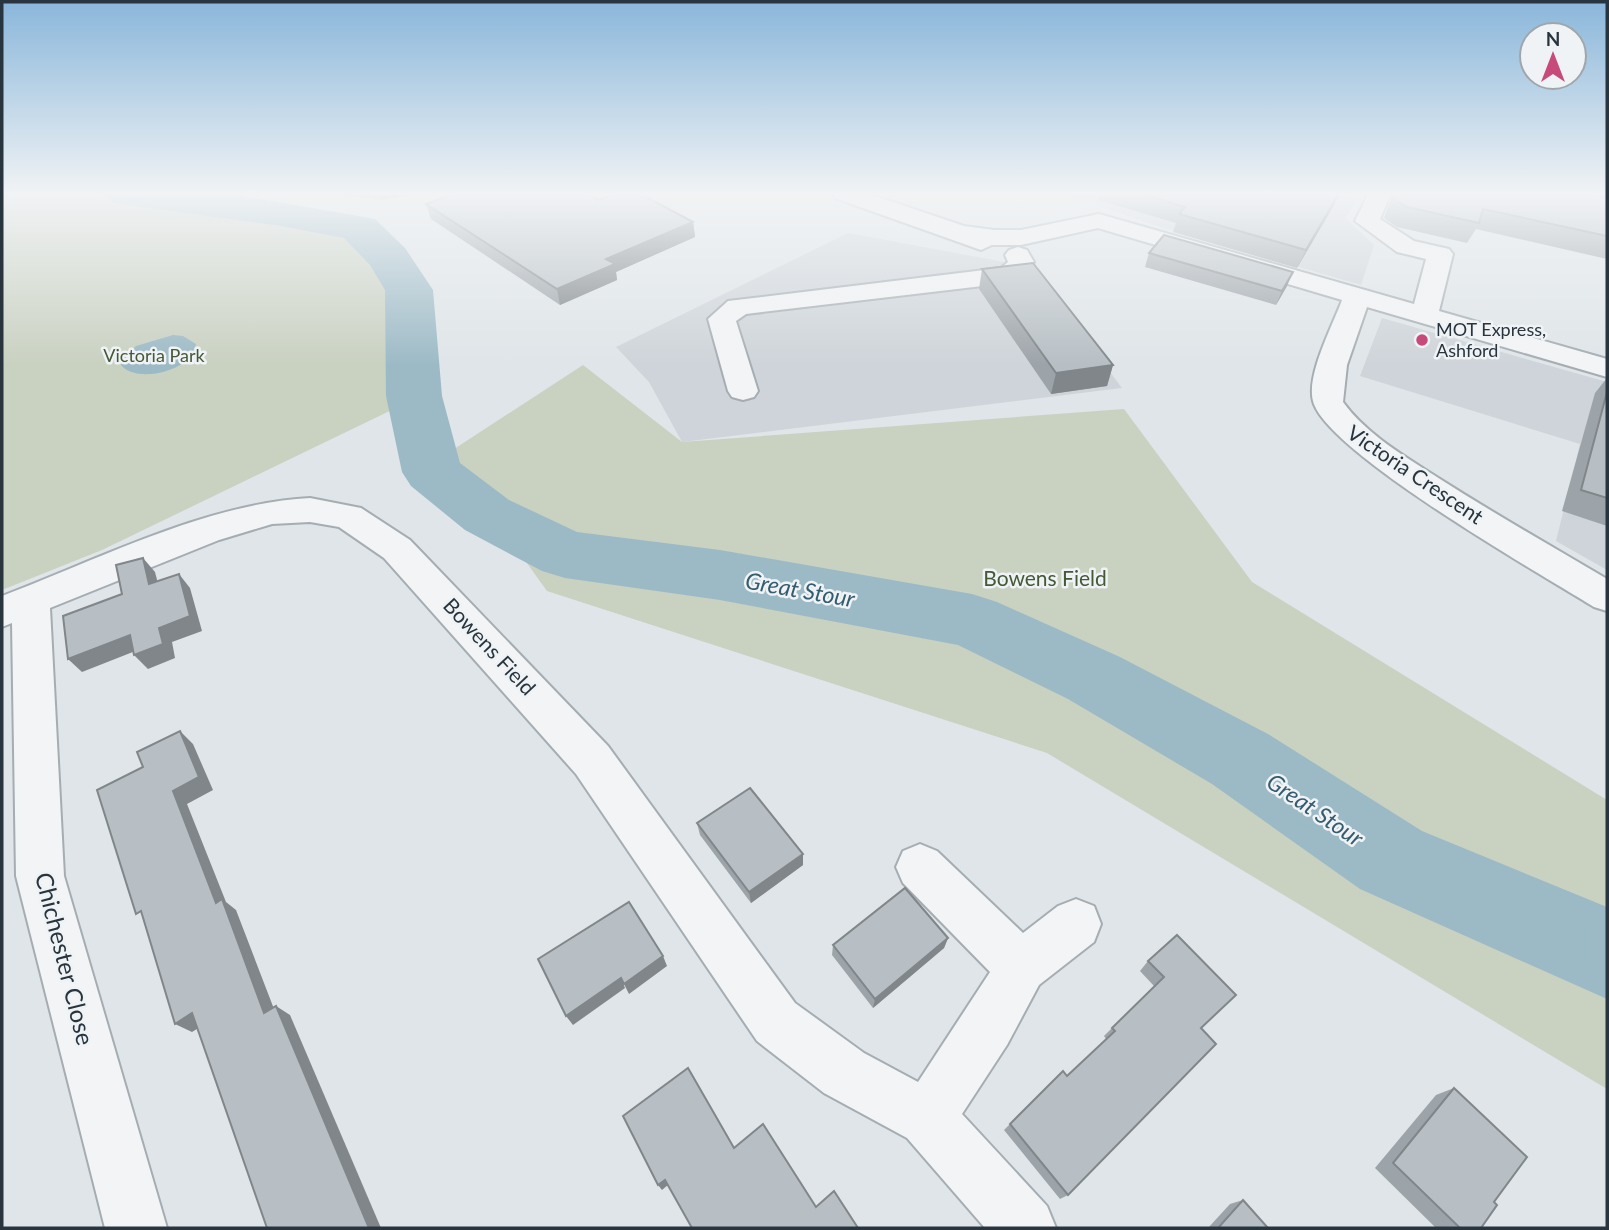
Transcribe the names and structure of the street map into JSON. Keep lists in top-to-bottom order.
{
  "streets": {
    "street": ["Victoria Crescent", "Bowens Field", "Chichester Close"]
  },
  "crossings": [
    ["Bowens Field", "Chichester Close"]
  ],
  "water": ["Great Stour"],
  "parks": ["Victoria Park", "Bowens Field"],
  "places": ["MOT Express, Ashford"],
  "north": "top"
}
